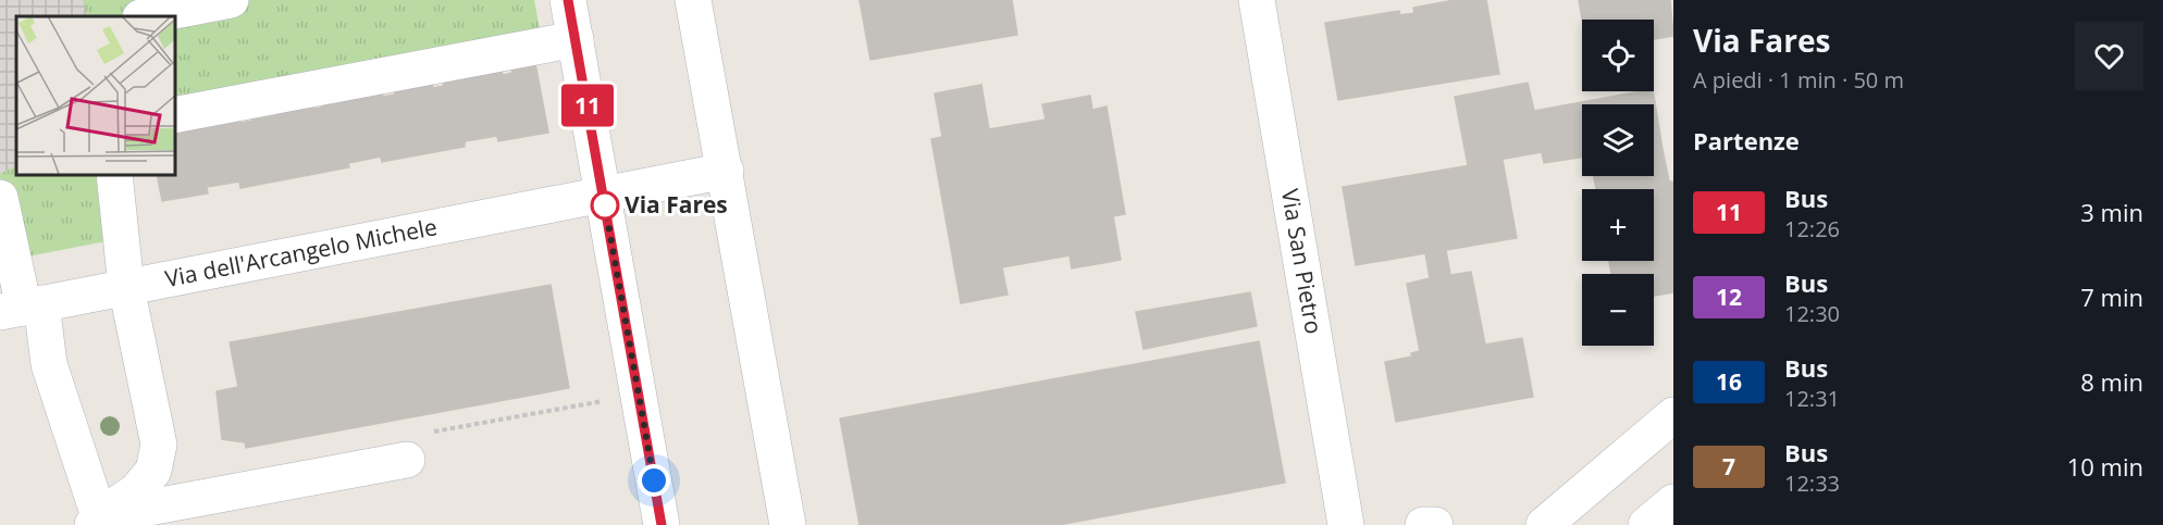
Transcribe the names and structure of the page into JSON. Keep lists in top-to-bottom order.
{
  "streets": {
    "street": ["Via dell'Arcangelo Michele", "Via San Pietro"]
  },
  "places": ["Via Fares"],
  "lines": ["bus line 11"],
  "page": {
    "on_map": "11",
    "heading": [
      ["Via Fares", "A piedi · 1 min · 50 m"],
      "Partenze"
    ],
    "map_buttons": ["+", "−"],
    "list": [
      {
        "mark": "11",
        "name": "Bus",
        "note": "12:26",
        "value": "3 min"
      },
      {
        "mark": "12",
        "name": "Bus",
        "note": "12:30",
        "value": "7 min"
      },
      {
        "mark": "16",
        "name": "Bus",
        "note": "12:31",
        "value": "8 min"
      },
      {
        "mark": "7",
        "name": "Bus",
        "note": "12:33",
        "value": "10 min"
      }
    ]
  }
}
